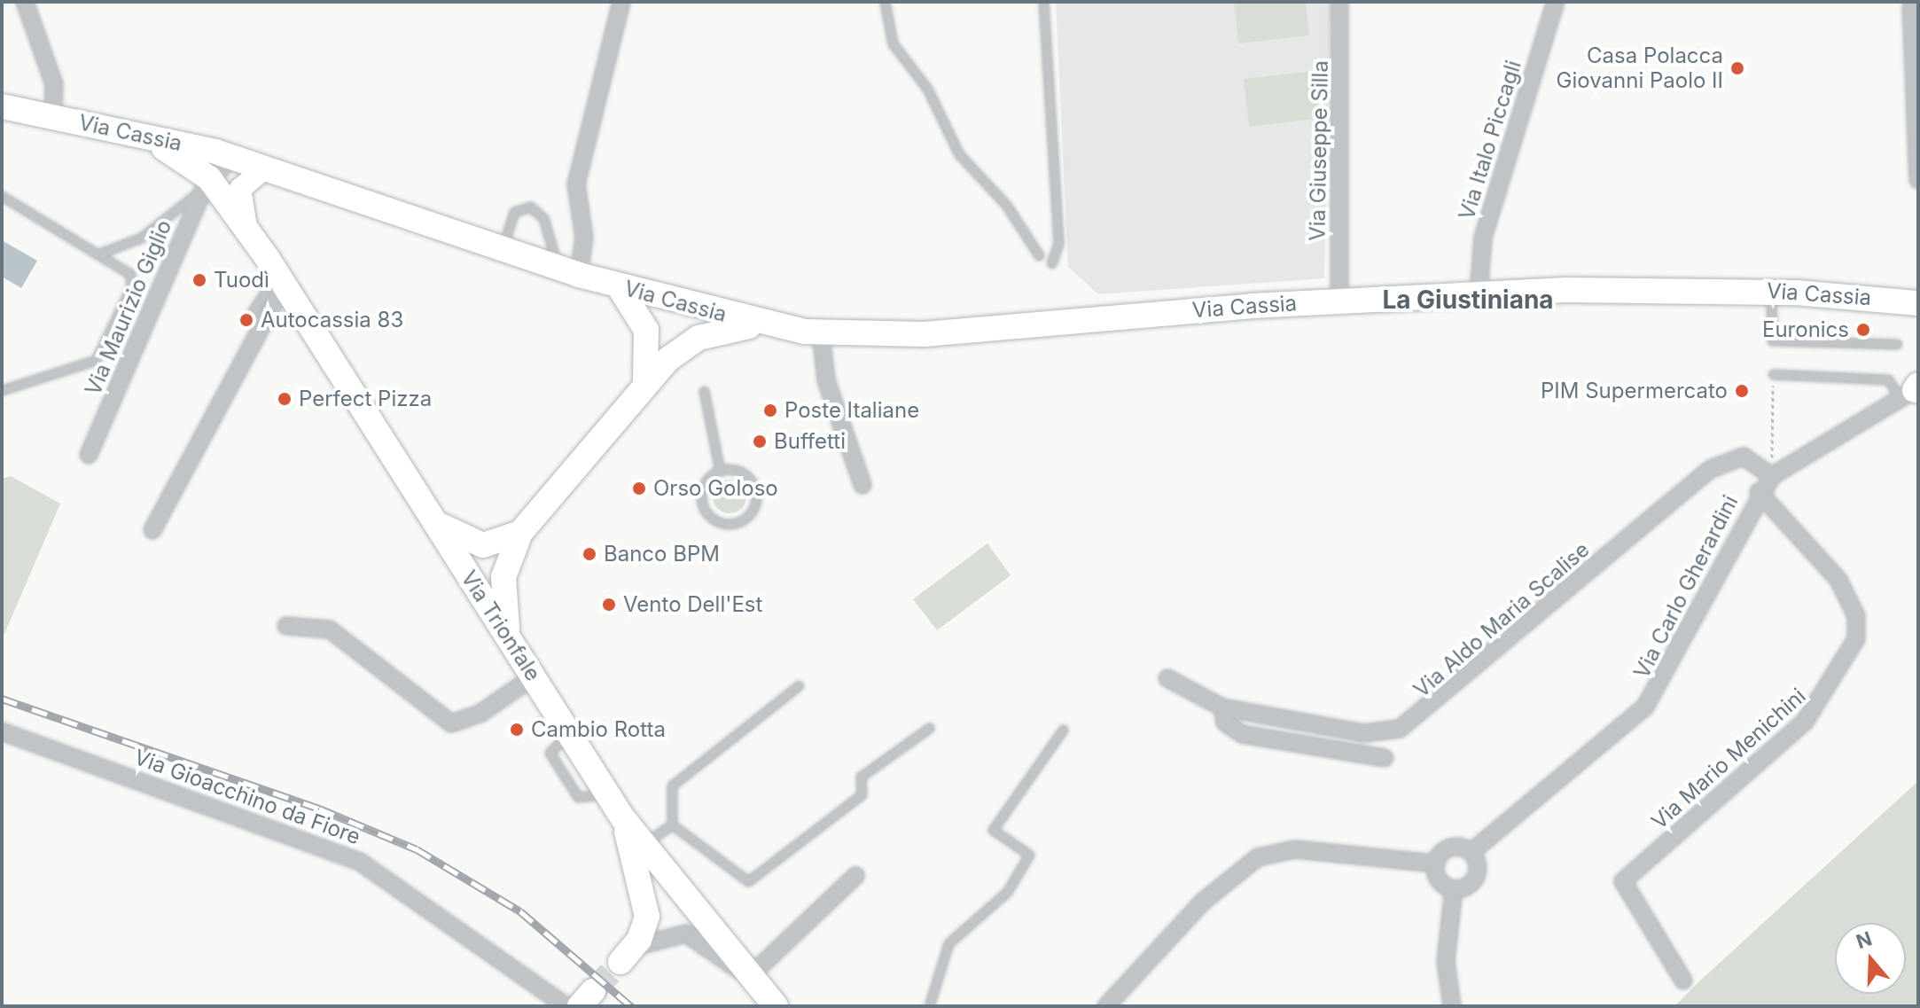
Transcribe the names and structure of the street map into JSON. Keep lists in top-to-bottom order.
{
  "streets": {
    "main road": ["Via Cassia", "Via Trionfale"],
    "street": [
      "Via Italo Piccagli",
      "Via Giuseppe Silla",
      "Via Maurizio Giglio",
      "Via Carlo Gherardini",
      "Via Aldo Maria Scalise",
      "Via Mario Menichini",
      "Via Gioacchino da Fiore"
    ]
  },
  "crossings": [
    ["Via Cassia", "Via Italo Piccagli"],
    ["Via Cassia", "Via Giuseppe Silla"],
    ["Via Cassia", "Via Trionfale"],
    ["Via Maurizio Giglio", "Via Trionfale"],
    ["Via Carlo Gherardini", "Via Aldo Maria Scalise"],
    ["Via Carlo Gherardini", "Via Mario Menichini"]
  ],
  "districts": ["La Giustiniana"],
  "places": [
    "Casa Polacca Giovanni Paolo II",
    "Tuodì",
    "Autocassia 83",
    "Euronics",
    "PIM Supermercato",
    "Perfect Pizza",
    "Poste Italiane",
    "Buffetti",
    "Orso Goloso",
    "Banco BPM",
    "Vento Dell'Est",
    "Cambio Rotta"
  ],
  "north": "top"
}
